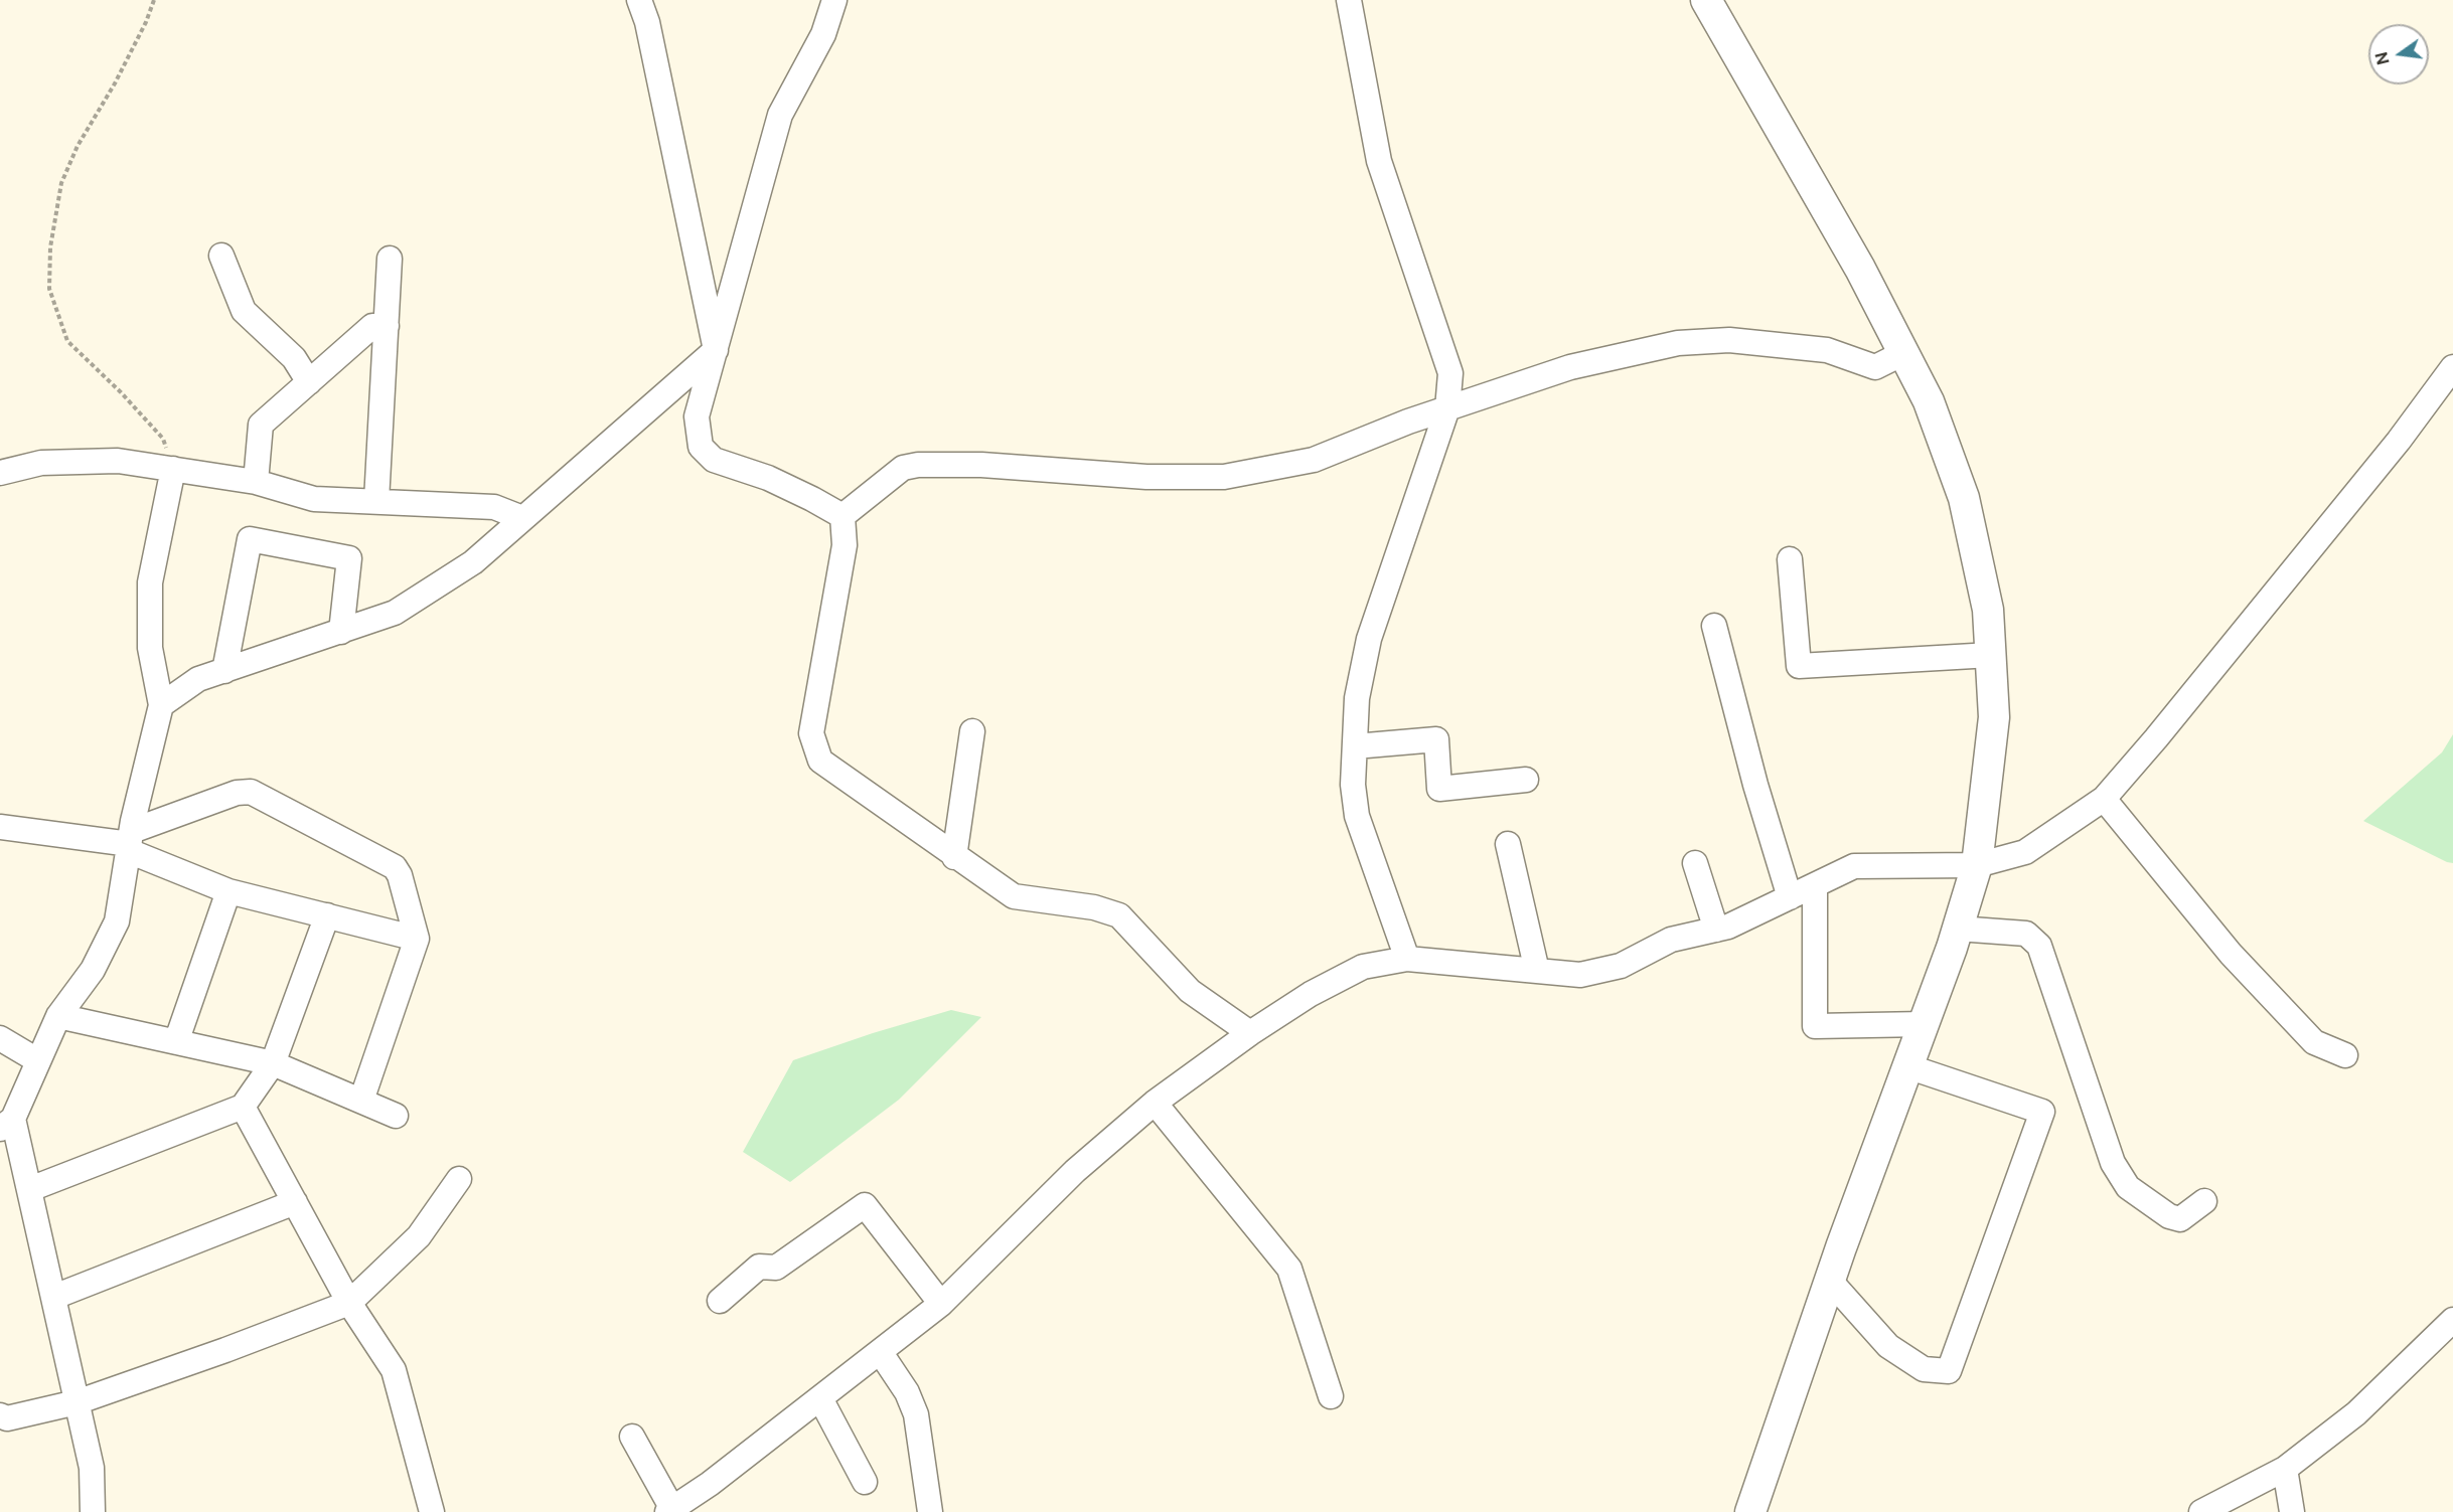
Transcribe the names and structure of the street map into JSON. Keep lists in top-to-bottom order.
{
  "north": "left"
}
